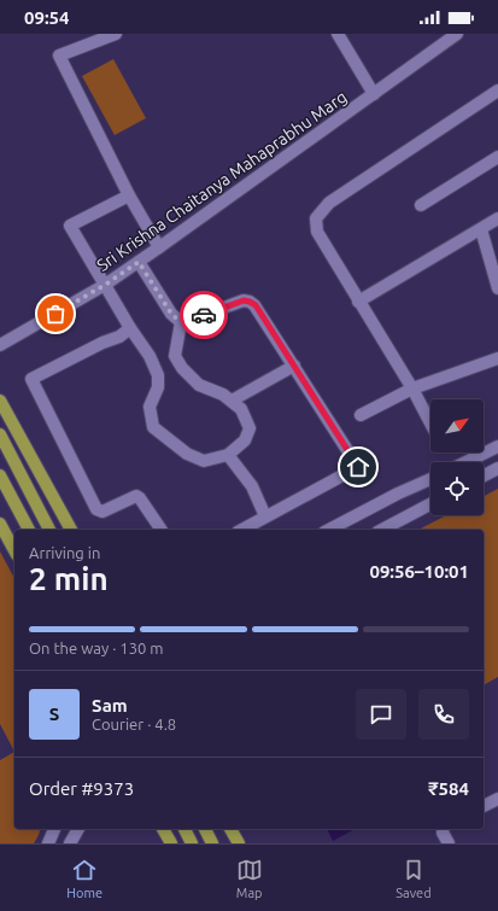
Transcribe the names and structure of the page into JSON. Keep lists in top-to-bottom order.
{
  "streets": {
    "street": ["Sri Krishna Chaitanya Mahaprabhu Marg"]
  },
  "north": "top right",
  "page": {
    "status": "09:54",
    "heading": ["2 min", "Arriving in", "09:56–10:01"],
    "panel": [
      "Sam",
      "Courier · 4.8",
      "Order #9373",
      "₹584"
    ],
    "bar": "On the way · 130 m",
    "round": "S",
    "tabs": ["Home", "Map", "Saved"]
  }
}
